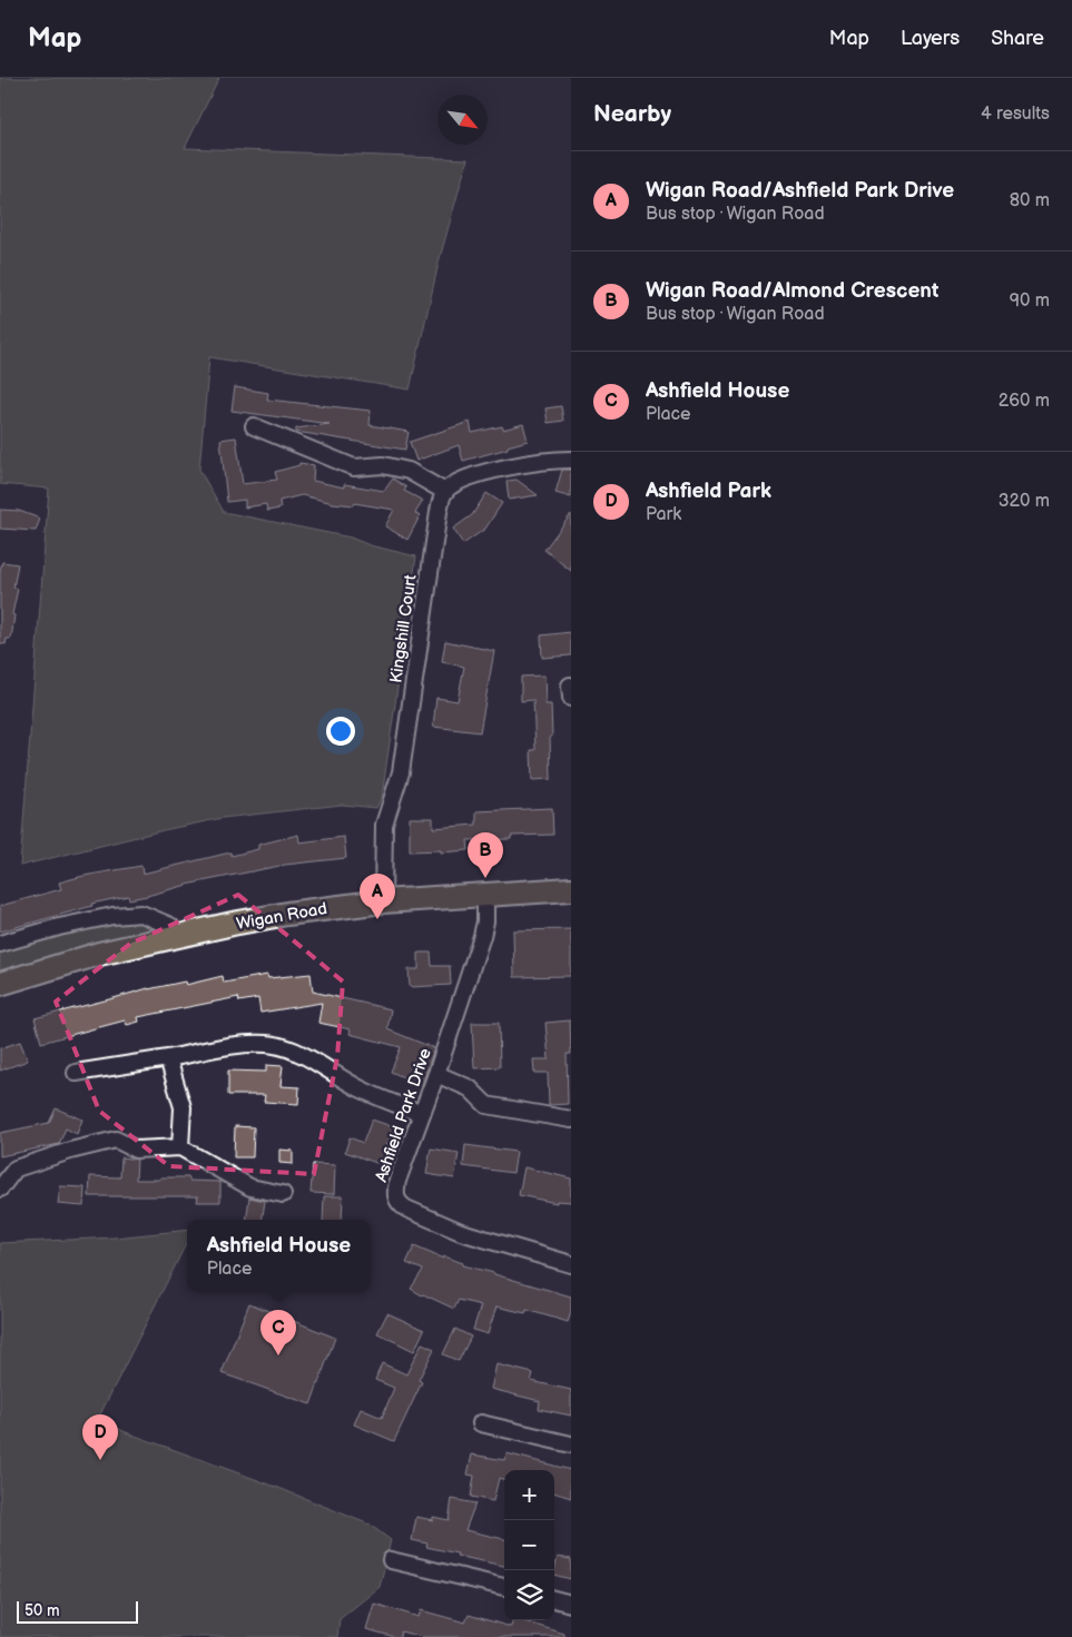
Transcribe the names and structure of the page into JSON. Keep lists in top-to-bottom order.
{
  "streets": {
    "highway": ["Wigan Road"],
    "street": ["Kingshill Court", "Ashfield Park Drive"]
  },
  "crossings": [
    ["Kingshill Court", "Wigan Road"],
    ["Wigan Road", "Ashfield Park Drive"]
  ],
  "scale_bar": "50 m",
  "north": "bottom right",
  "page": {
    "header": "Map",
    "nav": ["Map", "Layers", "Share"],
    "heading": ["Nearby", "4 results"],
    "list": [
      {
        "mark": "A",
        "name": "Wigan Road/Ashfield Park Drive",
        "note": "Bus stop · Wigan Road",
        "value": "80 m"
      },
      {
        "mark": "B",
        "name": "Wigan Road/Almond Crescent",
        "note": "Bus stop · Wigan Road",
        "value": "90 m"
      },
      {
        "mark": "C",
        "name": "Ashfield House",
        "note": "Place",
        "value": "260 m"
      },
      {
        "mark": "D",
        "name": "Ashfield Park",
        "note": "Park",
        "value": "320 m"
      }
    ],
    "pins": [
      "B",
      "A",
      "C",
      "D"
    ],
    "popup": ["Ashfield House", "Place"],
    "map_buttons": ["+", "−"],
    "scale": "50 m"
  }
}
